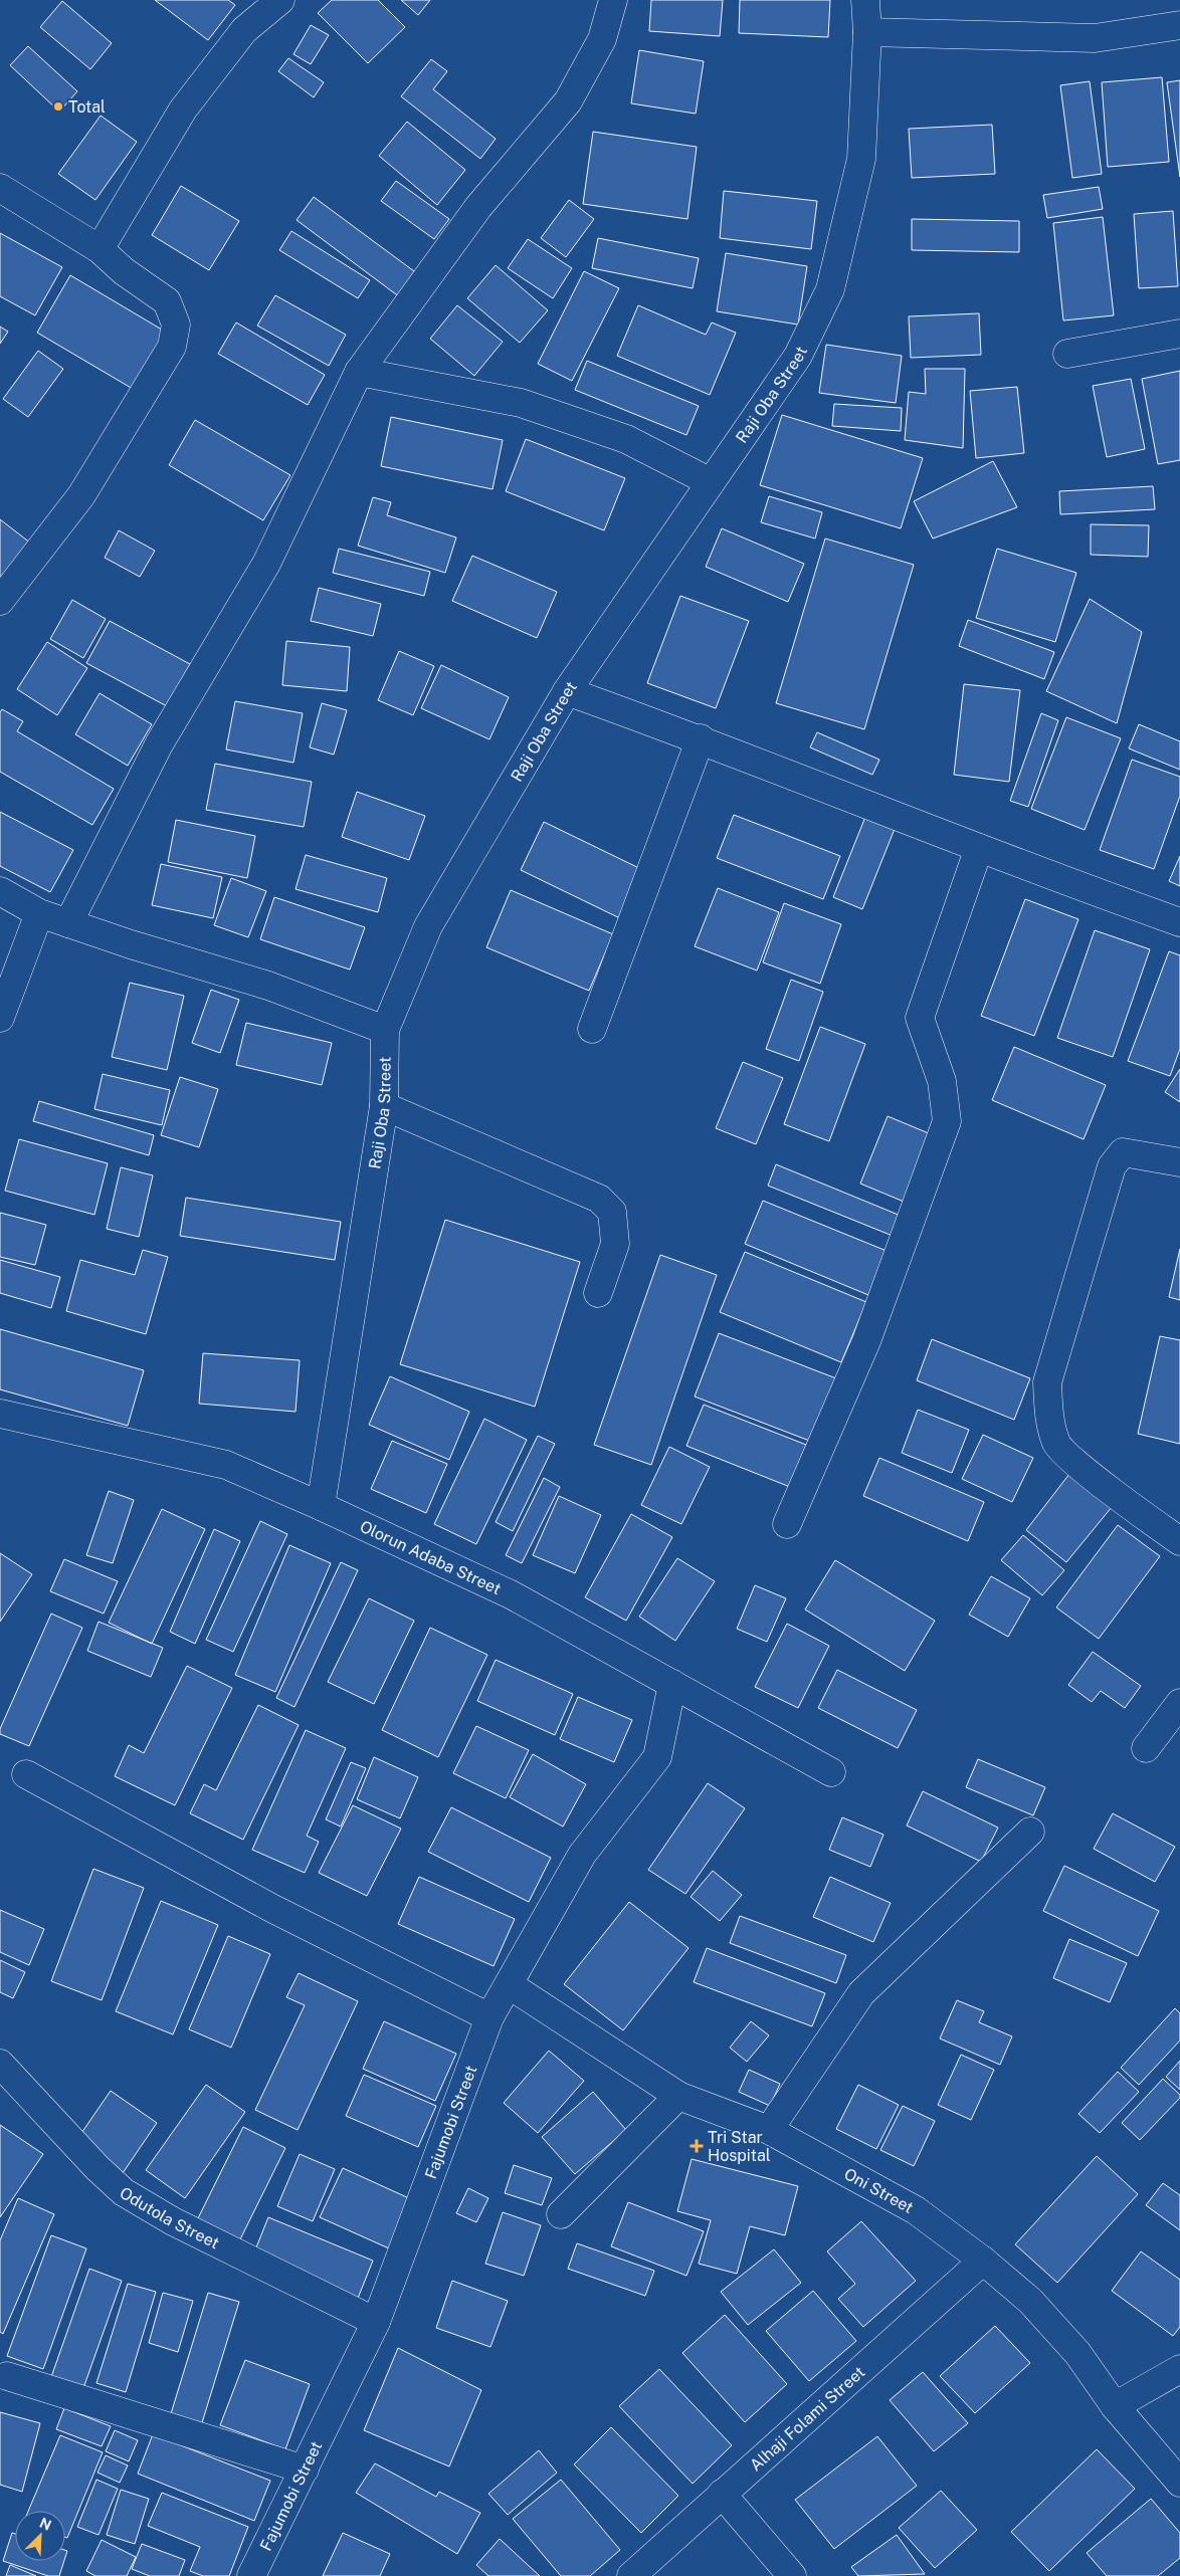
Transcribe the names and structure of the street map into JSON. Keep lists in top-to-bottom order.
{
  "streets": {
    "street": [
      "Raji Oba Street",
      "Olorun Adaba Street",
      "Fajumobi Street",
      "Oni Street",
      "Odutola Street",
      "Alhaji Folami Street"
    ]
  },
  "crossings": [
    ["Raji Oba Street", "Olorun Adaba Street"],
    ["Olorun Adaba Street", "Fajumobi Street"],
    ["Fajumobi Street", "Oni Street"],
    ["Fajumobi Street", "Odutola Street"],
    ["Oni Street", "Alhaji Folami Street"]
  ],
  "places": {
    "other": ["Total"],
    "health": ["Tri Star Hospital"]
  },
  "north": "top right"
}
